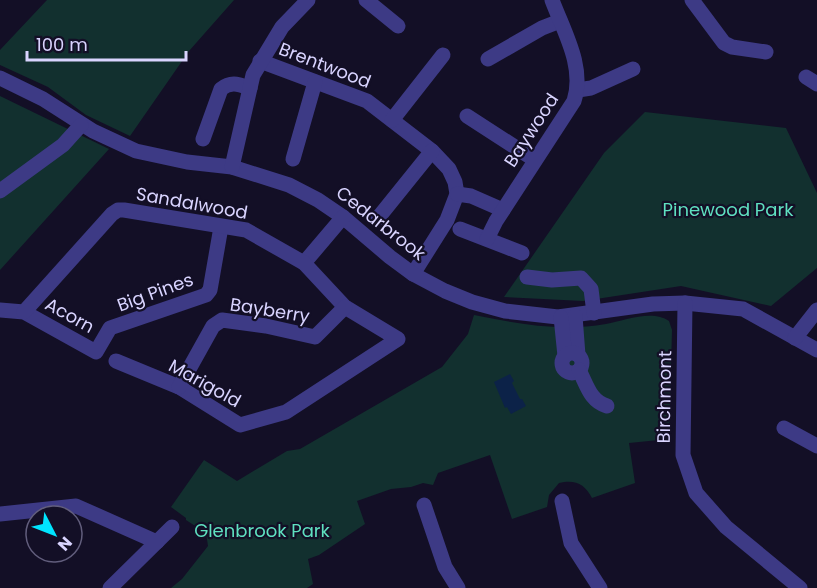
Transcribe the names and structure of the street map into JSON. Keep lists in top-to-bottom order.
{
  "streets": {
    "street": [
      "Brentwood",
      "Baywood",
      "Sandalwood",
      "Cedarbrook",
      "Big Pines",
      "Bayberry",
      "Acorn",
      "Marigold",
      "Birchmont"
    ]
  },
  "crossings": [
    ["Sandalwood", "Big Pines"],
    ["Sandalwood", "Bayberry"],
    ["Sandalwood", "Acorn"],
    ["Sandalwood", "Marigold"],
    ["Cedarbrook", "Birchmont"],
    ["Big Pines", "Acorn"],
    ["Bayberry", "Marigold"]
  ],
  "parks": ["Pinewood Park", "Glenbrook Park"],
  "scale_bar": "100 m",
  "north": "bottom right"
}
